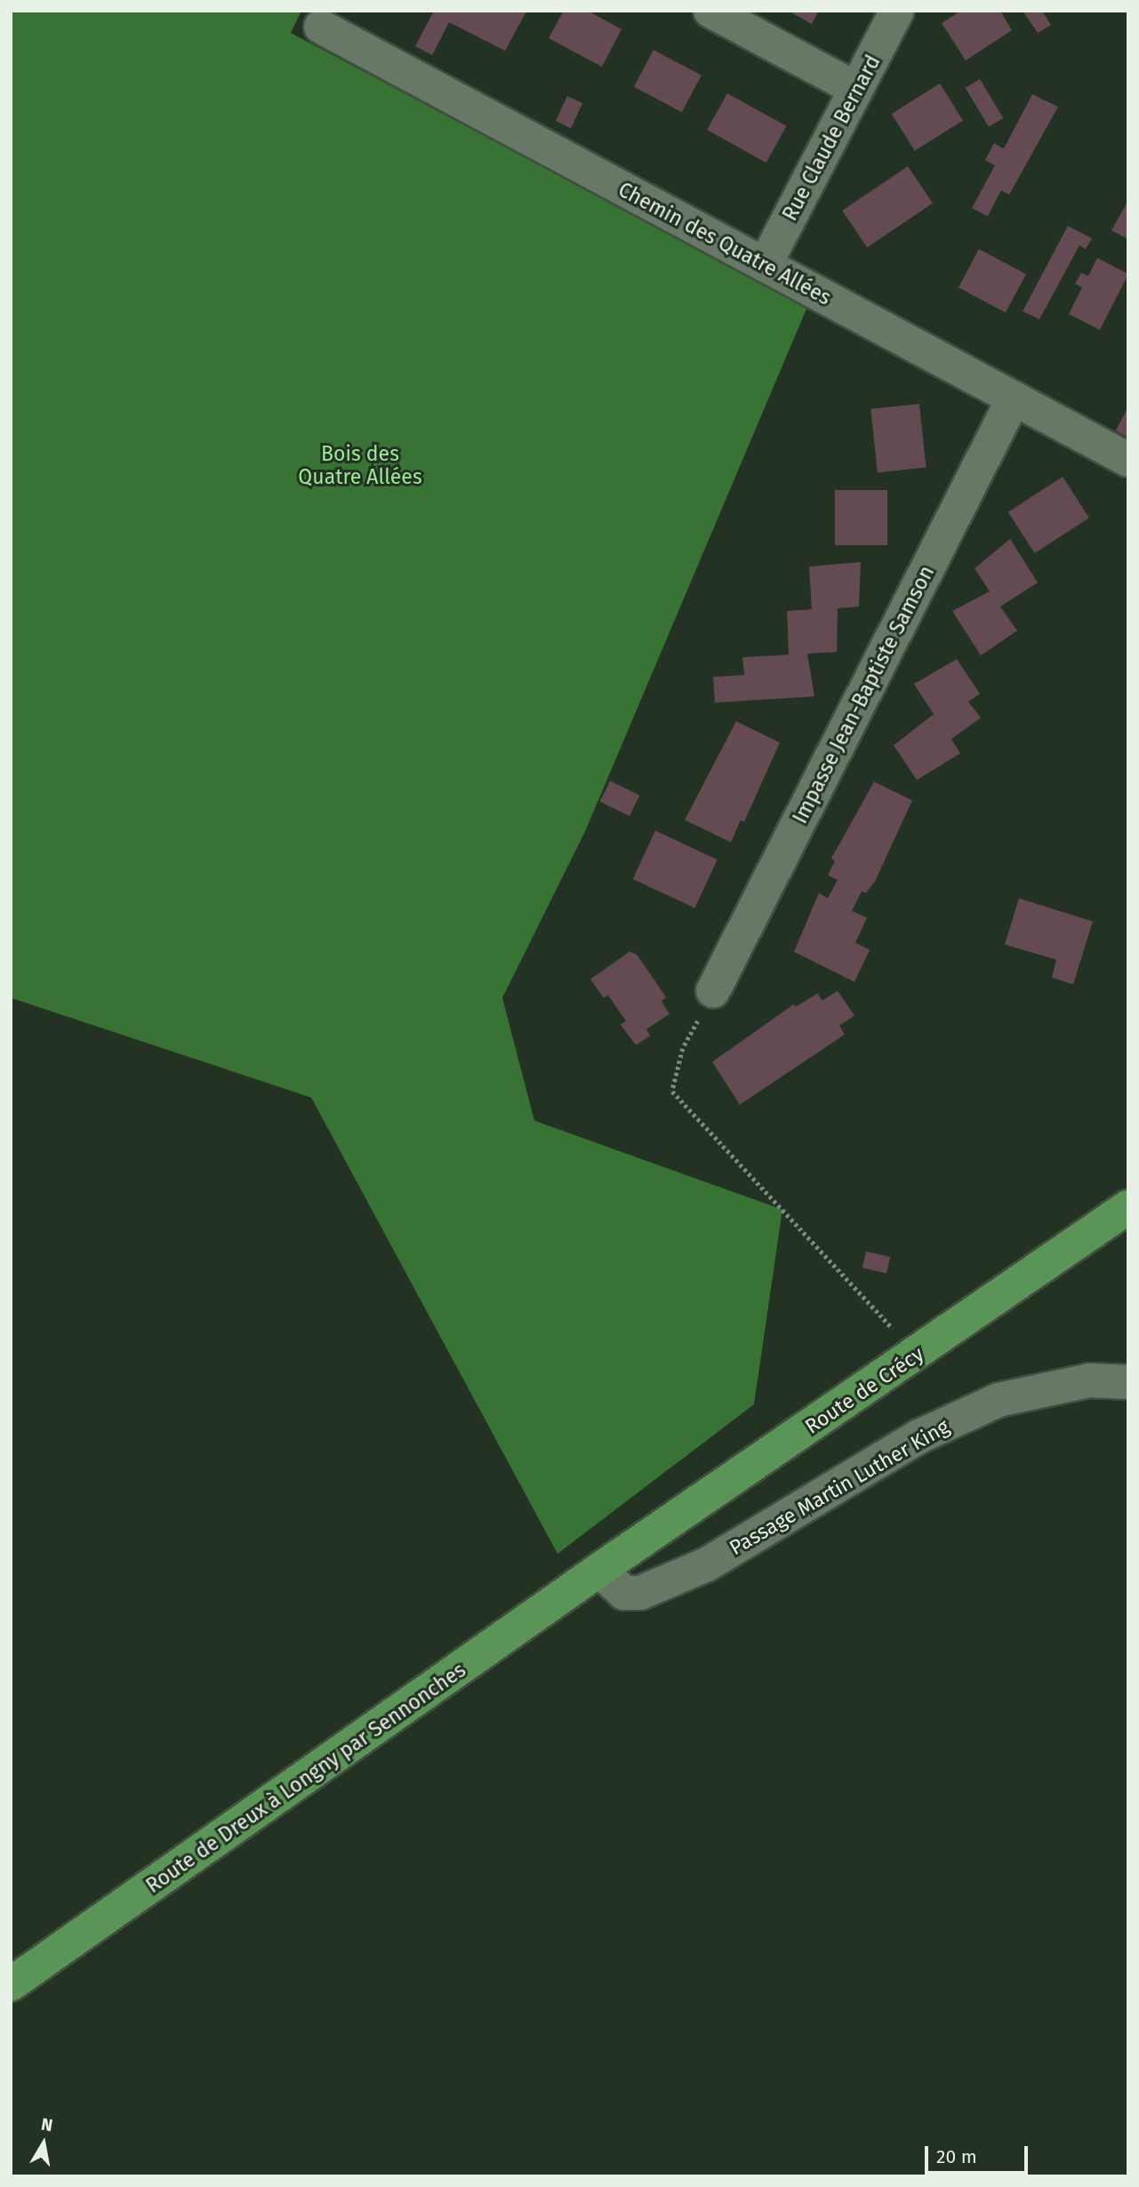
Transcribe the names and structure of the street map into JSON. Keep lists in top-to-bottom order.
{
  "streets": {
    "main road": ["Route de Crécy", "Route de Dreux à Longny par Sennonches"],
    "street": [
      "Rue Claude Bernard",
      "Chemin des Quatre Allées",
      "Impasse Jean-Baptiste Samson",
      "Passage Martin Luther King"
    ]
  },
  "crossings": [
    ["Rue Claude Bernard", "Chemin des Quatre Allées"],
    ["Chemin des Quatre Allées", "Impasse Jean-Baptiste Samson"],
    ["Route de Crécy", "Passage Martin Luther King"],
    ["Route de Crécy", "Route de Dreux à Longny par Sennonches"],
    ["Passage Martin Luther King", "Route de Dreux à Longny par Sennonches"]
  ],
  "parks": ["Bois des Quatre Allées"],
  "scale_bar": "20 m",
  "north": "top"
}
